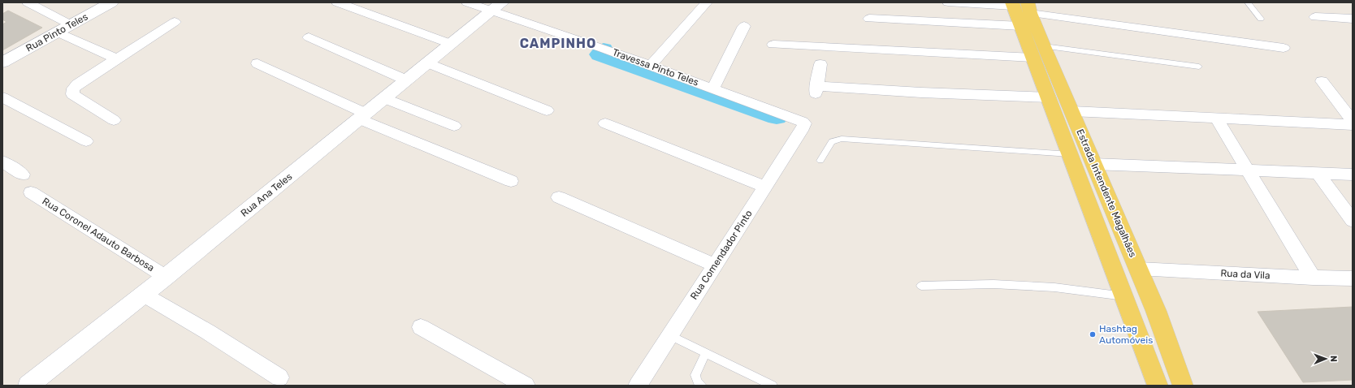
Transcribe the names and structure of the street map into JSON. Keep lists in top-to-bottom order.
{
  "streets": {
    "main road": ["Estrada Intendente Magalhães"],
    "street": [
      "Rua Pinto Teles",
      "Travessa Pinto Teles",
      "Rua Ana Teles",
      "Rua Coronel Adauto Barbosa",
      "Rua Comendador Pinto",
      "Rua da Vila"
    ]
  },
  "crossings": [
    ["Travessa Pinto Teles", "Rua Ana Teles"],
    ["Travessa Pinto Teles", "Rua Comendador Pinto"],
    ["Estrada Intendente Magalhães", "Rua da Vila"],
    ["Rua Ana Teles", "Rua Coronel Adauto Barbosa"]
  ],
  "districts": ["CAMPINHO"],
  "places": ["Hashtag Automóveis"],
  "north": "right"
}
